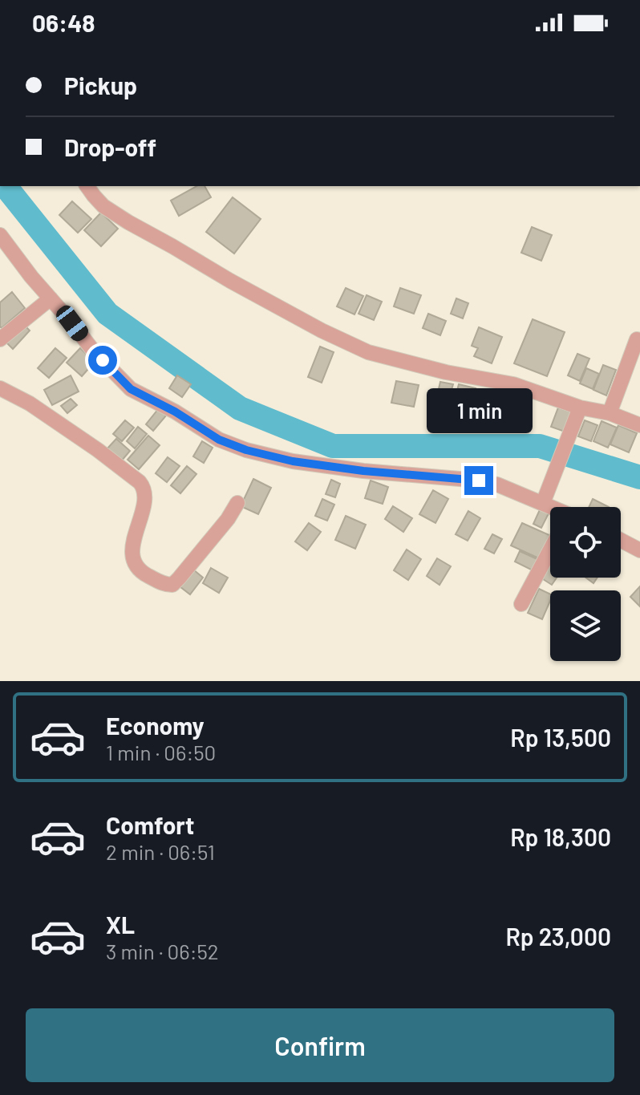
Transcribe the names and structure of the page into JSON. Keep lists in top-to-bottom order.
{
  "page": {
    "status": "06:48",
    "banner": ["Pickup", "Drop-off"],
    "bubble": "1 min",
    "list": [
      {
        "name": "Economy",
        "note": "1 min · 06:50",
        "value": "Rp 13,500"
      },
      {
        "name": "Comfort",
        "note": "2 min · 06:51",
        "value": "Rp 18,300"
      },
      {
        "name": "XL",
        "note": "3 min · 06:52",
        "value": "Rp 23,000"
      }
    ],
    "buttons": "Confirm"
  }
}
